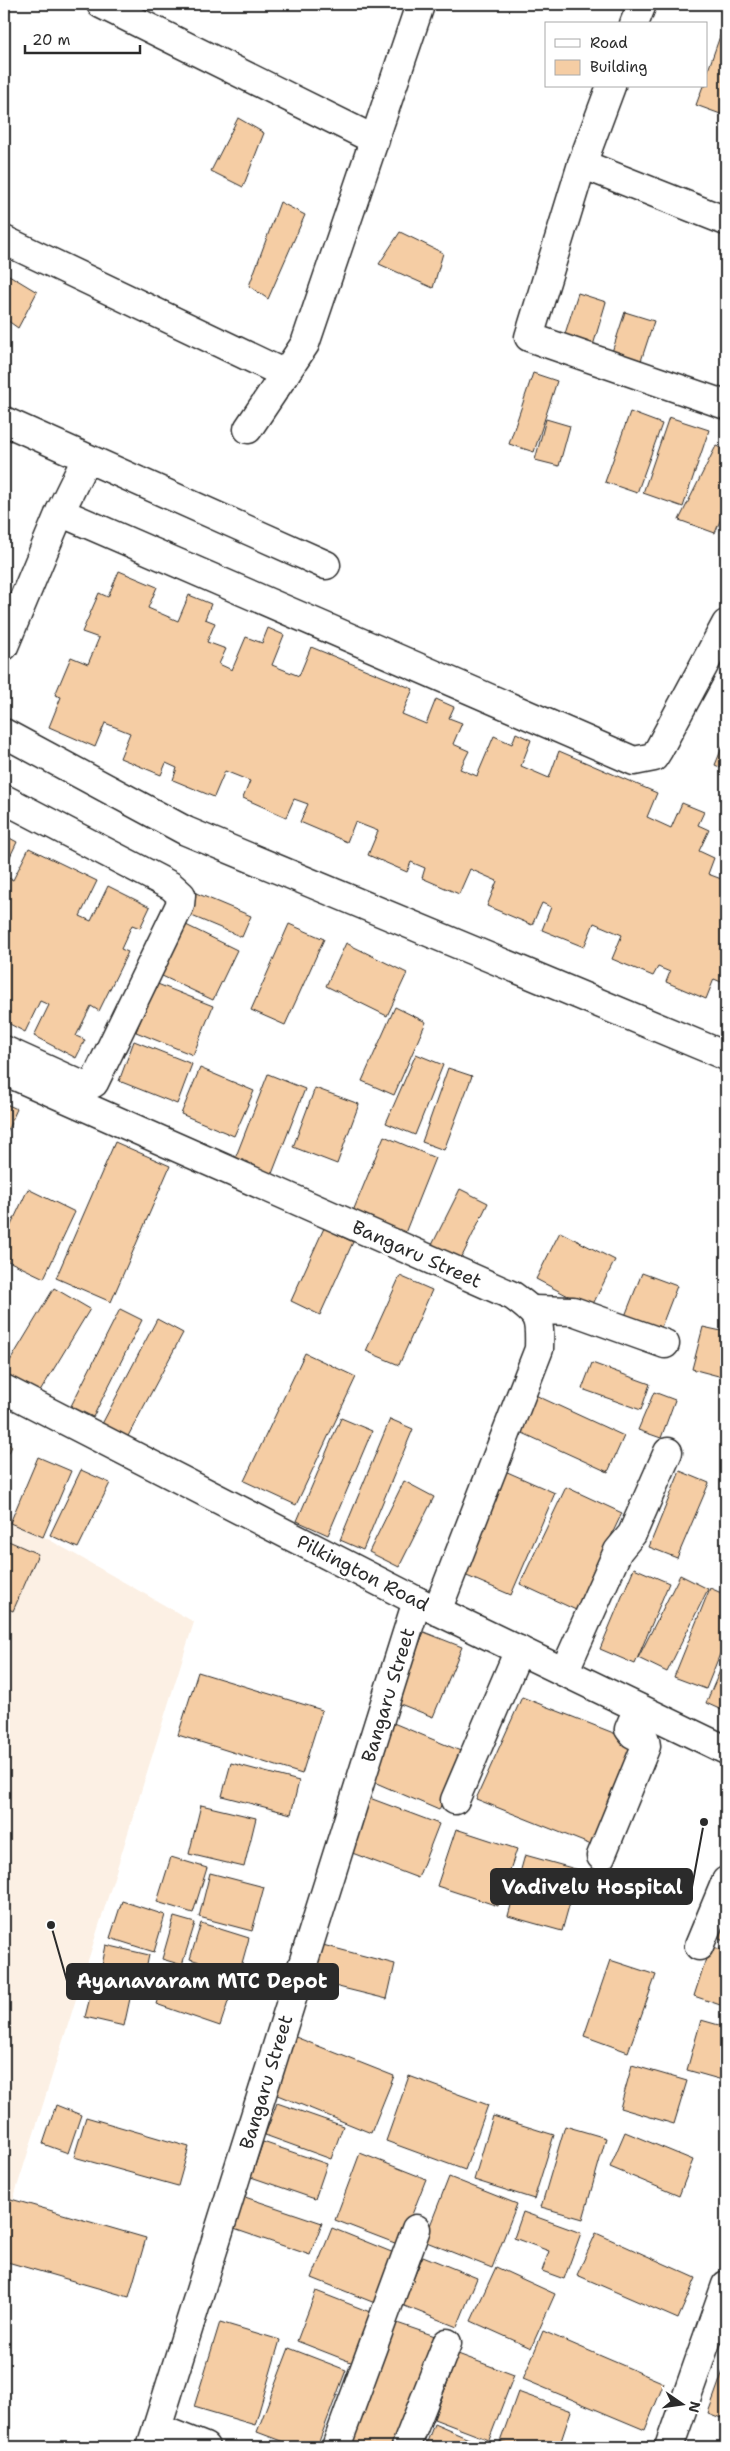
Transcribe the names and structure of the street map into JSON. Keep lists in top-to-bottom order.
{
  "streets": {
    "street": ["Bangaru Street", "Pilkington Road"]
  },
  "crossings": [
    ["Bangaru Street", "Pilkington Road"]
  ],
  "places": ["Vadivelu Hospital", "Ayanavaram MTC Depot"],
  "legend": ["Road", "Building"],
  "scale_bar": "20 m",
  "north": "right"
}
